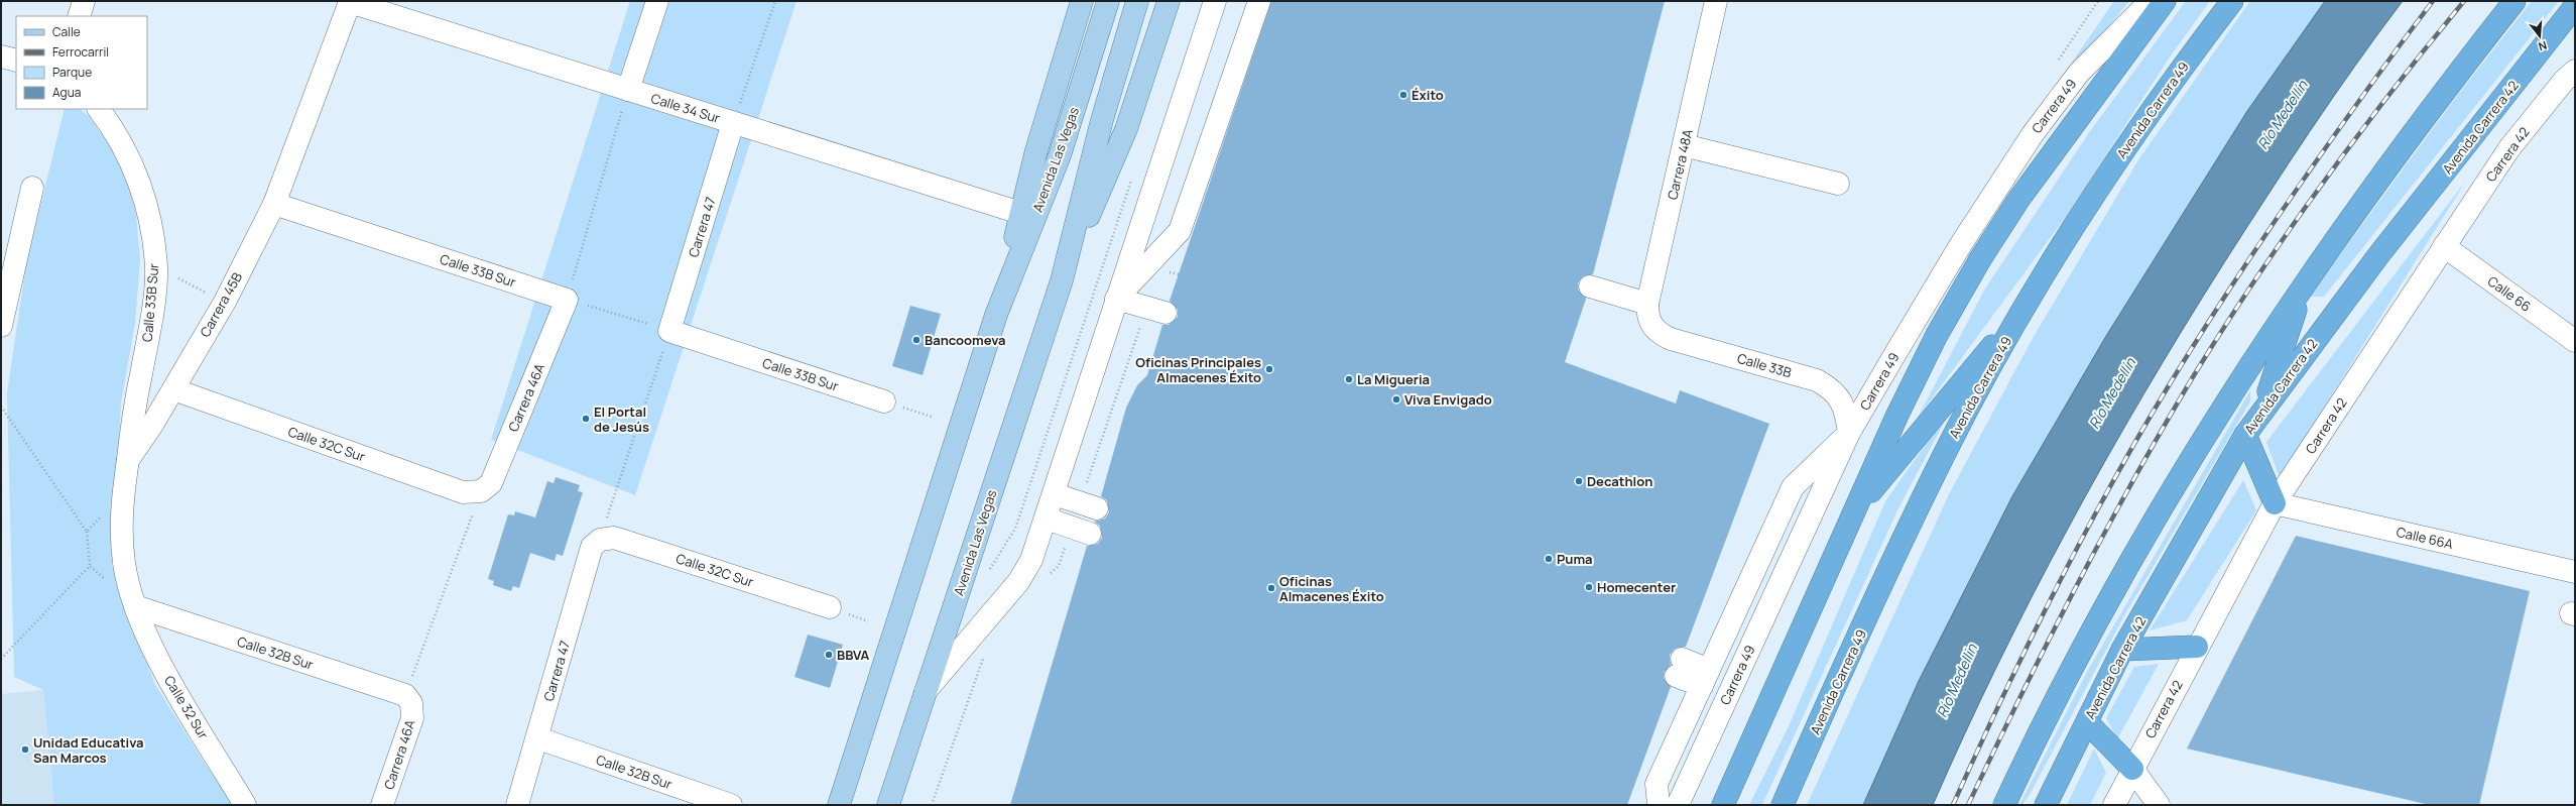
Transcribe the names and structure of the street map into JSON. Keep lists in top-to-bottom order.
{
  "streets": {
    "highway": ["Avenida Carrera 49", "Avenida Carrera 42"],
    "main road": ["Avenida Las Vegas"],
    "street": [
      "Carrera 49",
      "Calle 34 Sur",
      "Carrera 42",
      "Carrera 48A",
      "Carrera 47",
      "Calle 33B Sur",
      "Calle 66",
      "Carrera 45B",
      "Calle 33B",
      "Carrera 46A",
      "Calle 32C Sur",
      "Calle 66A",
      "Calle 32B Sur",
      "Calle 32 Sur"
    ]
  },
  "crossings": [
    ["Carrera 49", "Calle 33B"],
    ["Calle 34 Sur", "Avenida Las Vegas"],
    ["Calle 34 Sur", "Carrera 47"],
    ["Calle 34 Sur", "Carrera 45B"],
    ["Carrera 42", "Calle 66"],
    ["Carrera 42", "Calle 66A"],
    ["Carrera 48A", "Calle 33B"],
    ["Carrera 47", "Calle 33B Sur"],
    ["Carrera 47", "Calle 32C Sur"],
    ["Carrera 47", "Calle 32B Sur"],
    ["Calle 33B Sur", "Carrera 45B"],
    ["Calle 33B Sur", "Carrera 46A"],
    ["Carrera 45B", "Calle 32C Sur"],
    ["Carrera 45B", "Calle 32B Sur"],
    ["Carrera 45B", "Calle 32 Sur"],
    ["Carrera 46A", "Calle 32C Sur"],
    ["Carrera 46A", "Calle 32B Sur"],
    ["Calle 32B Sur", "Calle 32 Sur"]
  ],
  "water": ["Río Medellín"],
  "places": [
    "Éxito",
    "Bancoomeva",
    "Oficinas Principales Almacenes Éxito",
    "La Migueria",
    "Viva Envigado",
    "El Portal de Jesús",
    "Decathlon",
    "Puma",
    "Homecenter",
    "Oficinas Almacenes Éxito",
    "BBVA",
    "Unidad Educativa San Marcos"
  ],
  "legend": [
    "Calle",
    "Ferrocarril",
    "Parque",
    "Agua"
  ],
  "north": "bottom"
}
